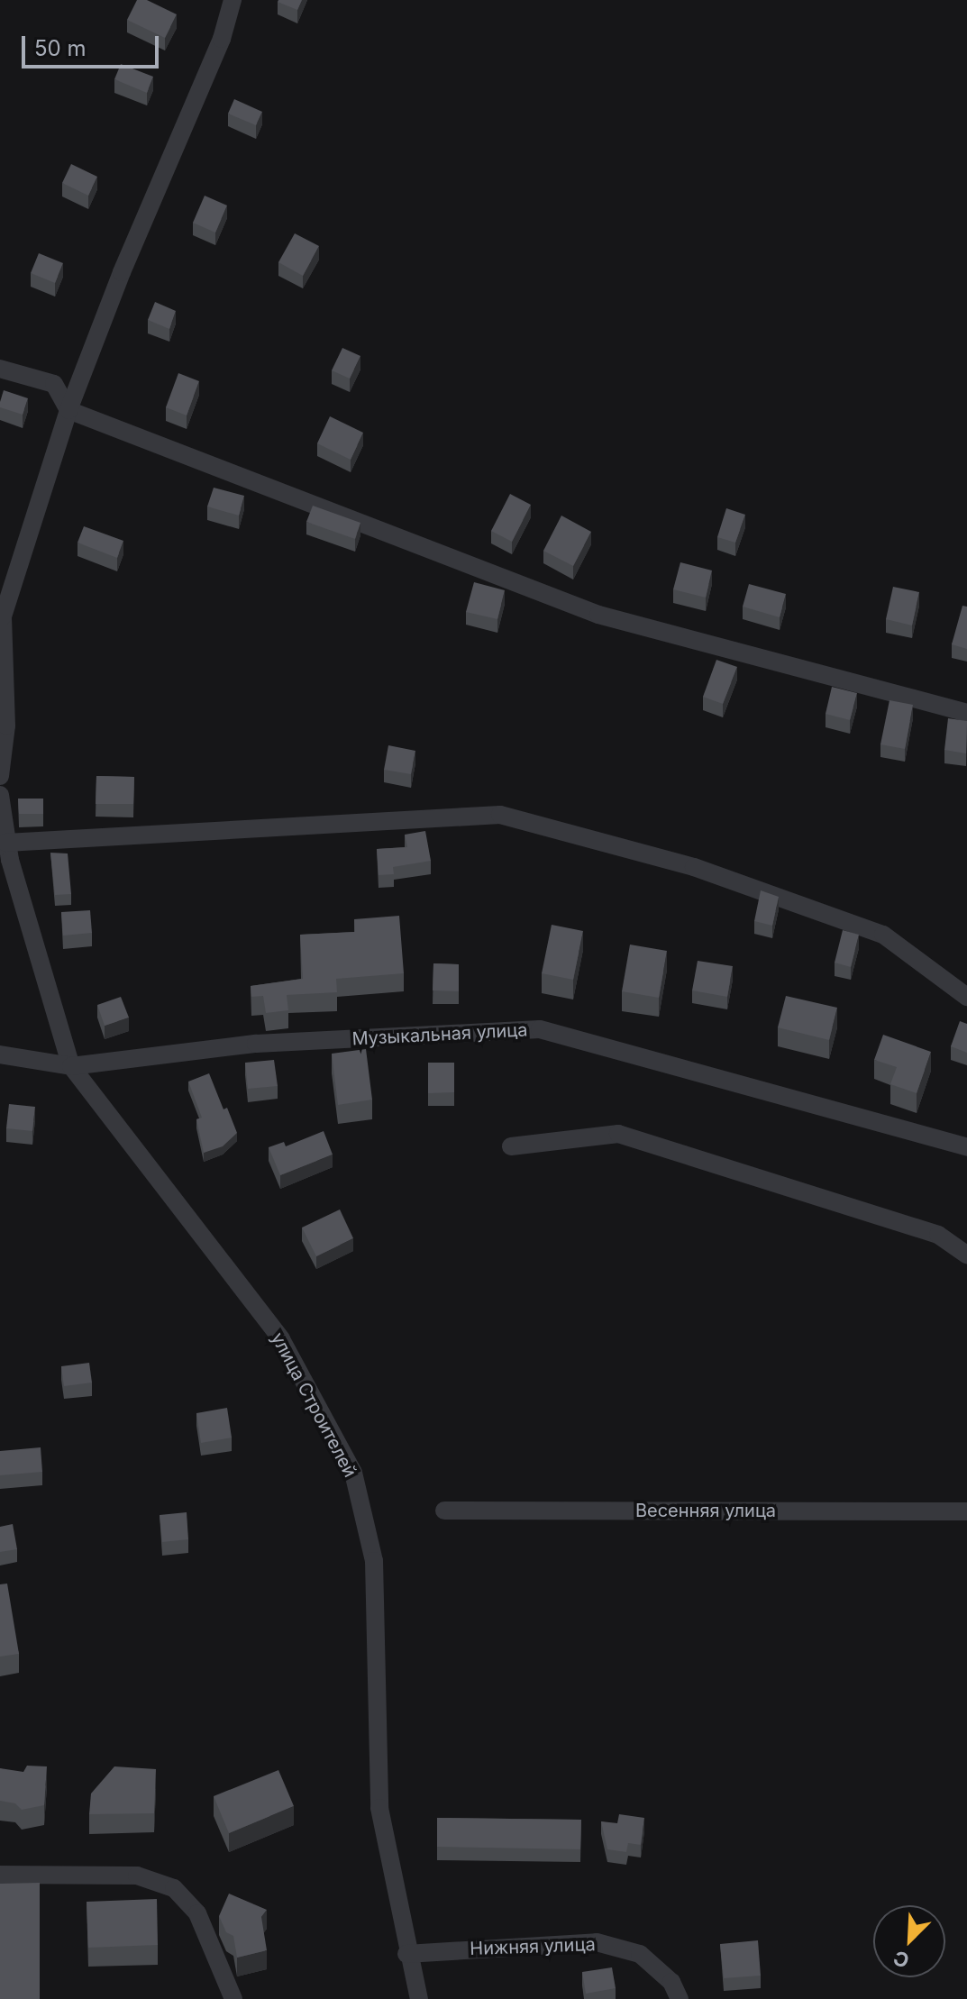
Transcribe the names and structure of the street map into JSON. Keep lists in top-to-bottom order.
{
  "streets": {
    "street": [
      "Музыкальная улица",
      "улица Строителей",
      "Весенняя улица",
      "Нижняя улица"
    ]
  },
  "crossings": [
    ["Музыкальная улица", "улица Строителей"],
    ["улица Строителей", "Нижняя улица"]
  ],
  "scale_bar": "50 m",
  "north": "bottom left"
}
